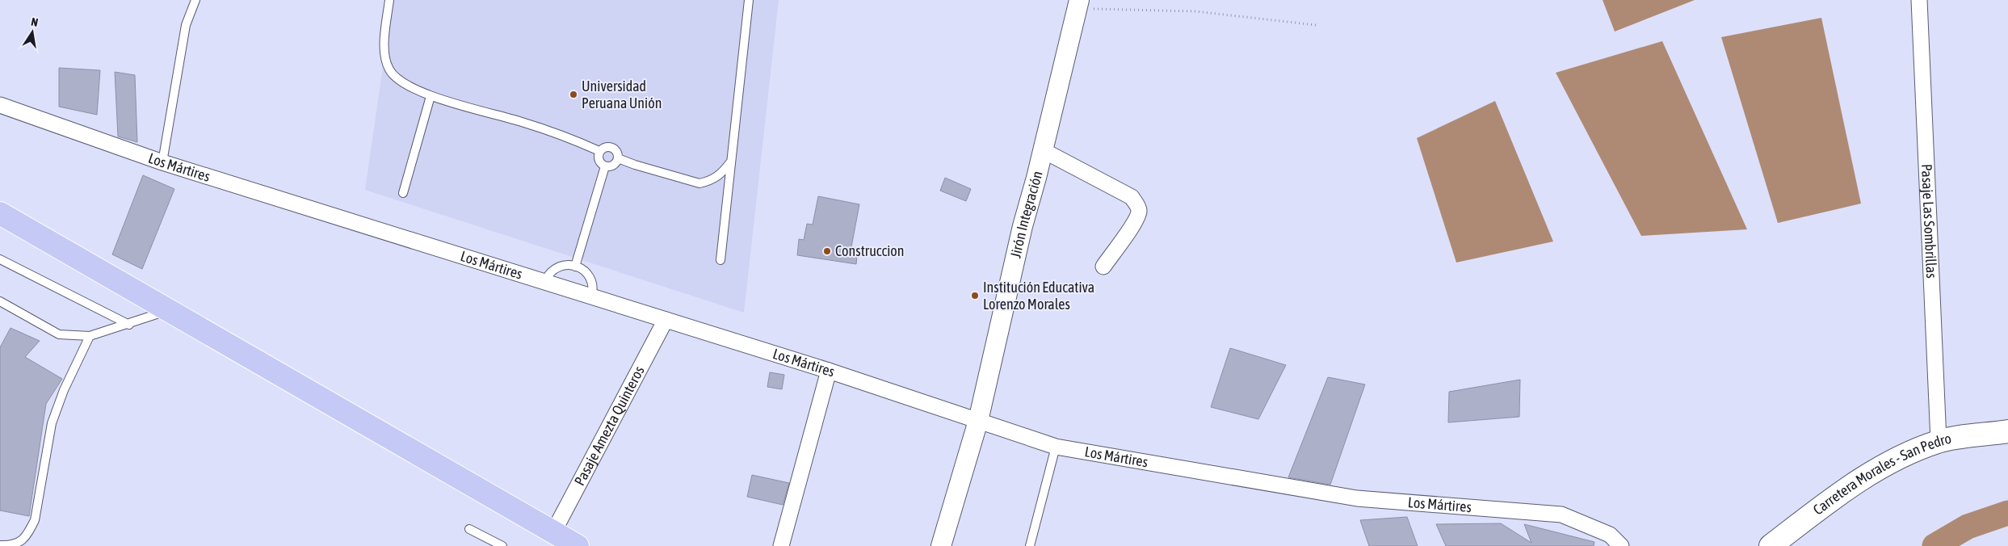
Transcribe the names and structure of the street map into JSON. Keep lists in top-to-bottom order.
{
  "streets": {
    "main road": ["Carretera Morales - San Pedro"],
    "street": [
      "Los Mártires",
      "Jirón Integración",
      "Pasaje Las Sombrillas",
      "Pasaje Amezta Quinteros"
    ]
  },
  "crossings": [
    ["Los Mártires", "Jirón Integración"],
    ["Los Mártires", "Pasaje Amezta Quinteros"],
    ["Pasaje Las Sombrillas", "Carretera Morales - San Pedro"]
  ],
  "places": ["Universidad Peruana Unión", "Construccion", "Institución Educativa Lorenzo Morales"],
  "north": "top"
}
